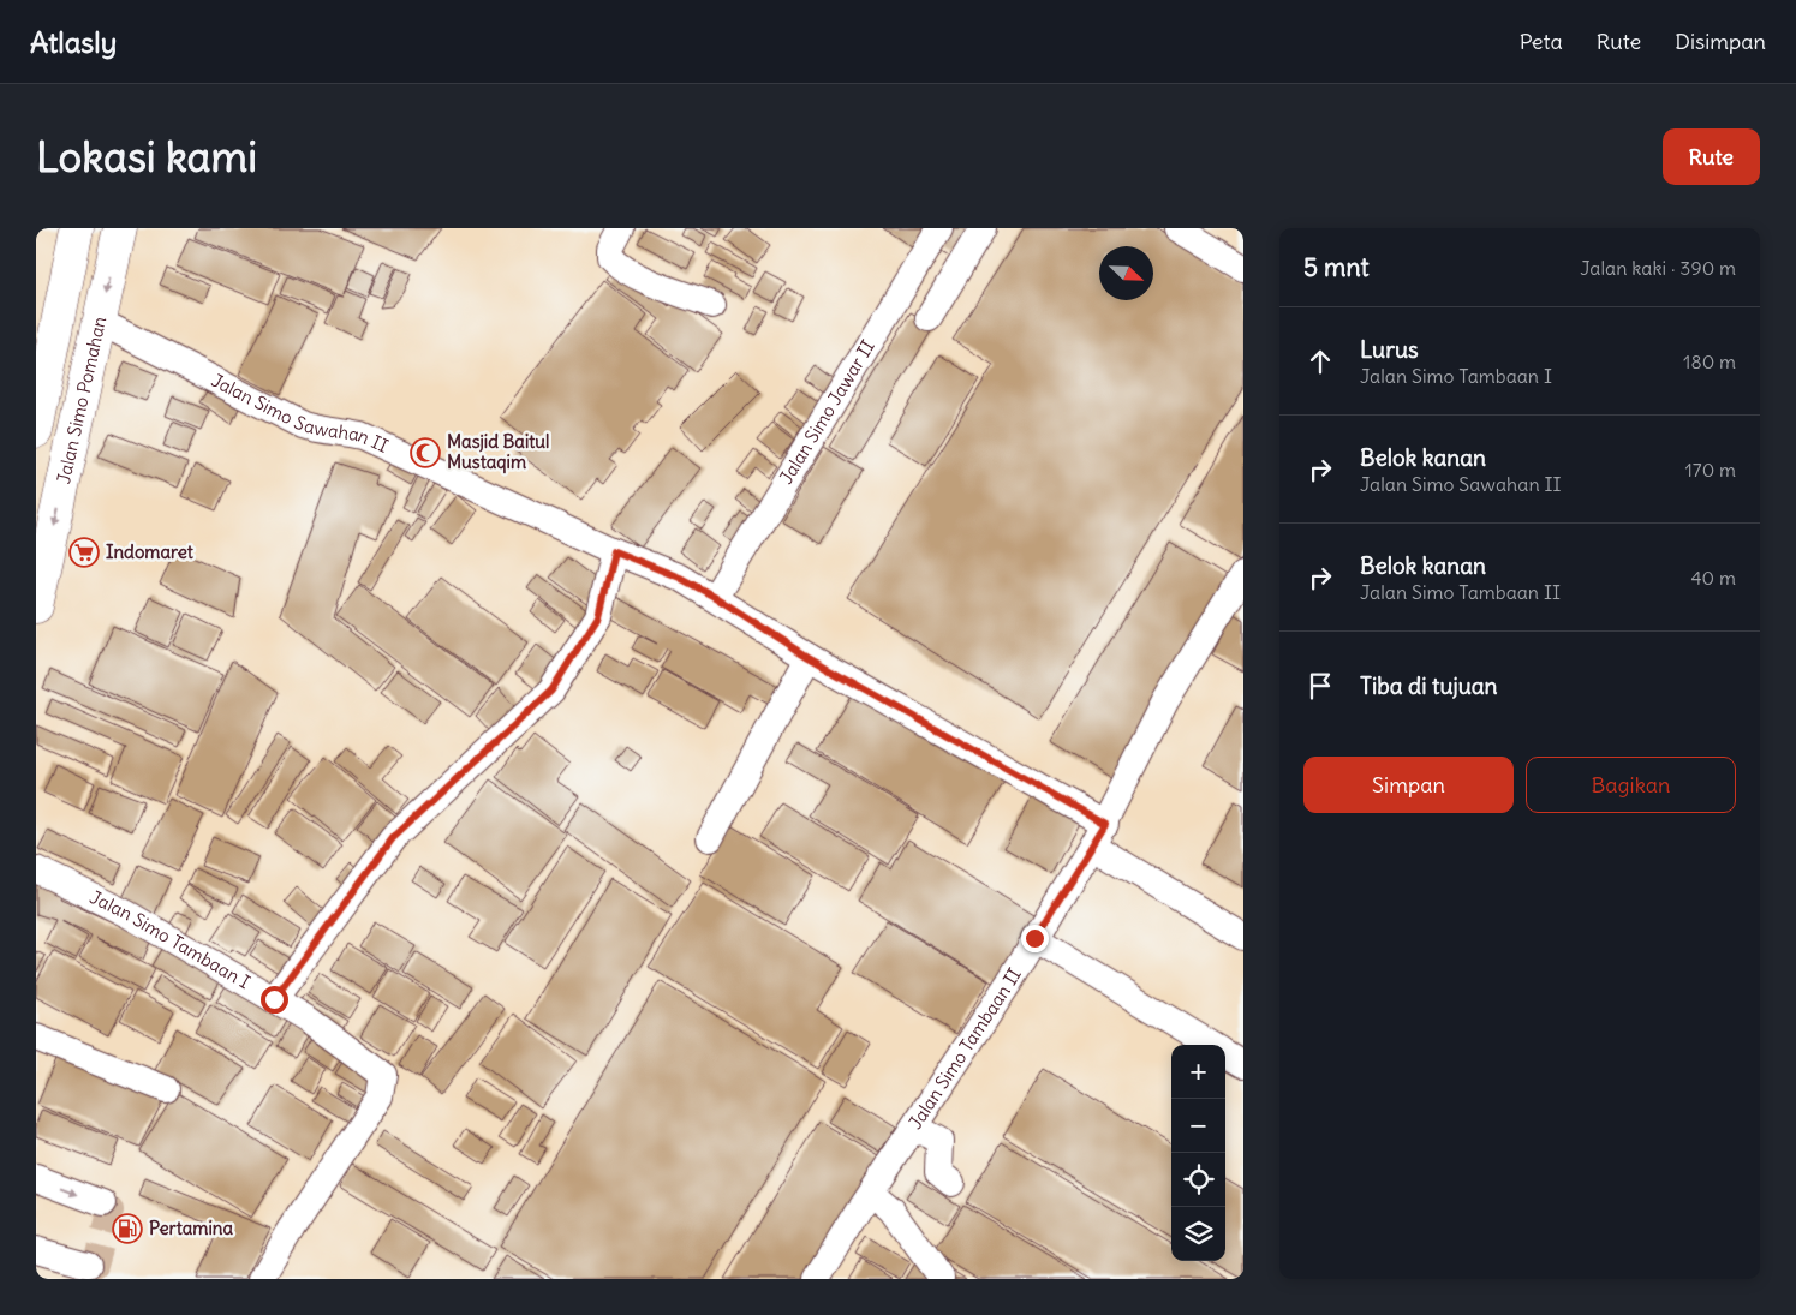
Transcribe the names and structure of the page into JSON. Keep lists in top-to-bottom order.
{
  "streets": {
    "main road": ["Jalan Simo Pomahan"],
    "street": [
      "Jalan Simo Sawahan II",
      "Jalan Simo Jawar II",
      "Jalan Simo Tambaan I",
      "Jalan Simo Tambaan II"
    ]
  },
  "crossings": [
    ["Jalan Simo Pomahan", "Jalan Simo Sawahan II"],
    ["Jalan Simo Sawahan II", "Jalan Simo Jawar II"],
    ["Jalan Simo Sawahan II", "Jalan Simo Tambaan II"]
  ],
  "places": {
    "mosque": ["Masjid Baitul Mustaqim"],
    "supermarket": ["Indomaret"],
    "fuel station": ["Pertamina"]
  },
  "north": "bottom right",
  "page": {
    "header": "Atlasly",
    "nav": ["Peta", "Rute", "Disimpan"],
    "buttons": [
      "Rute",
      ["Simpan", "Bagikan"]
    ],
    "title": "Lokasi kami",
    "heading": ["5 mnt", "Jalan kaki · 390 m"],
    "list": [
      ["Lurus", "Jalan Simo Tambaan I", "180 m"],
      ["Belok kanan", "Jalan Simo Sawahan II", "170 m"],
      ["Belok kanan", "Jalan Simo Tambaan II", "40 m"],
      "Tiba di tujuan"
    ],
    "map_buttons": ["+", "−"]
  }
}
